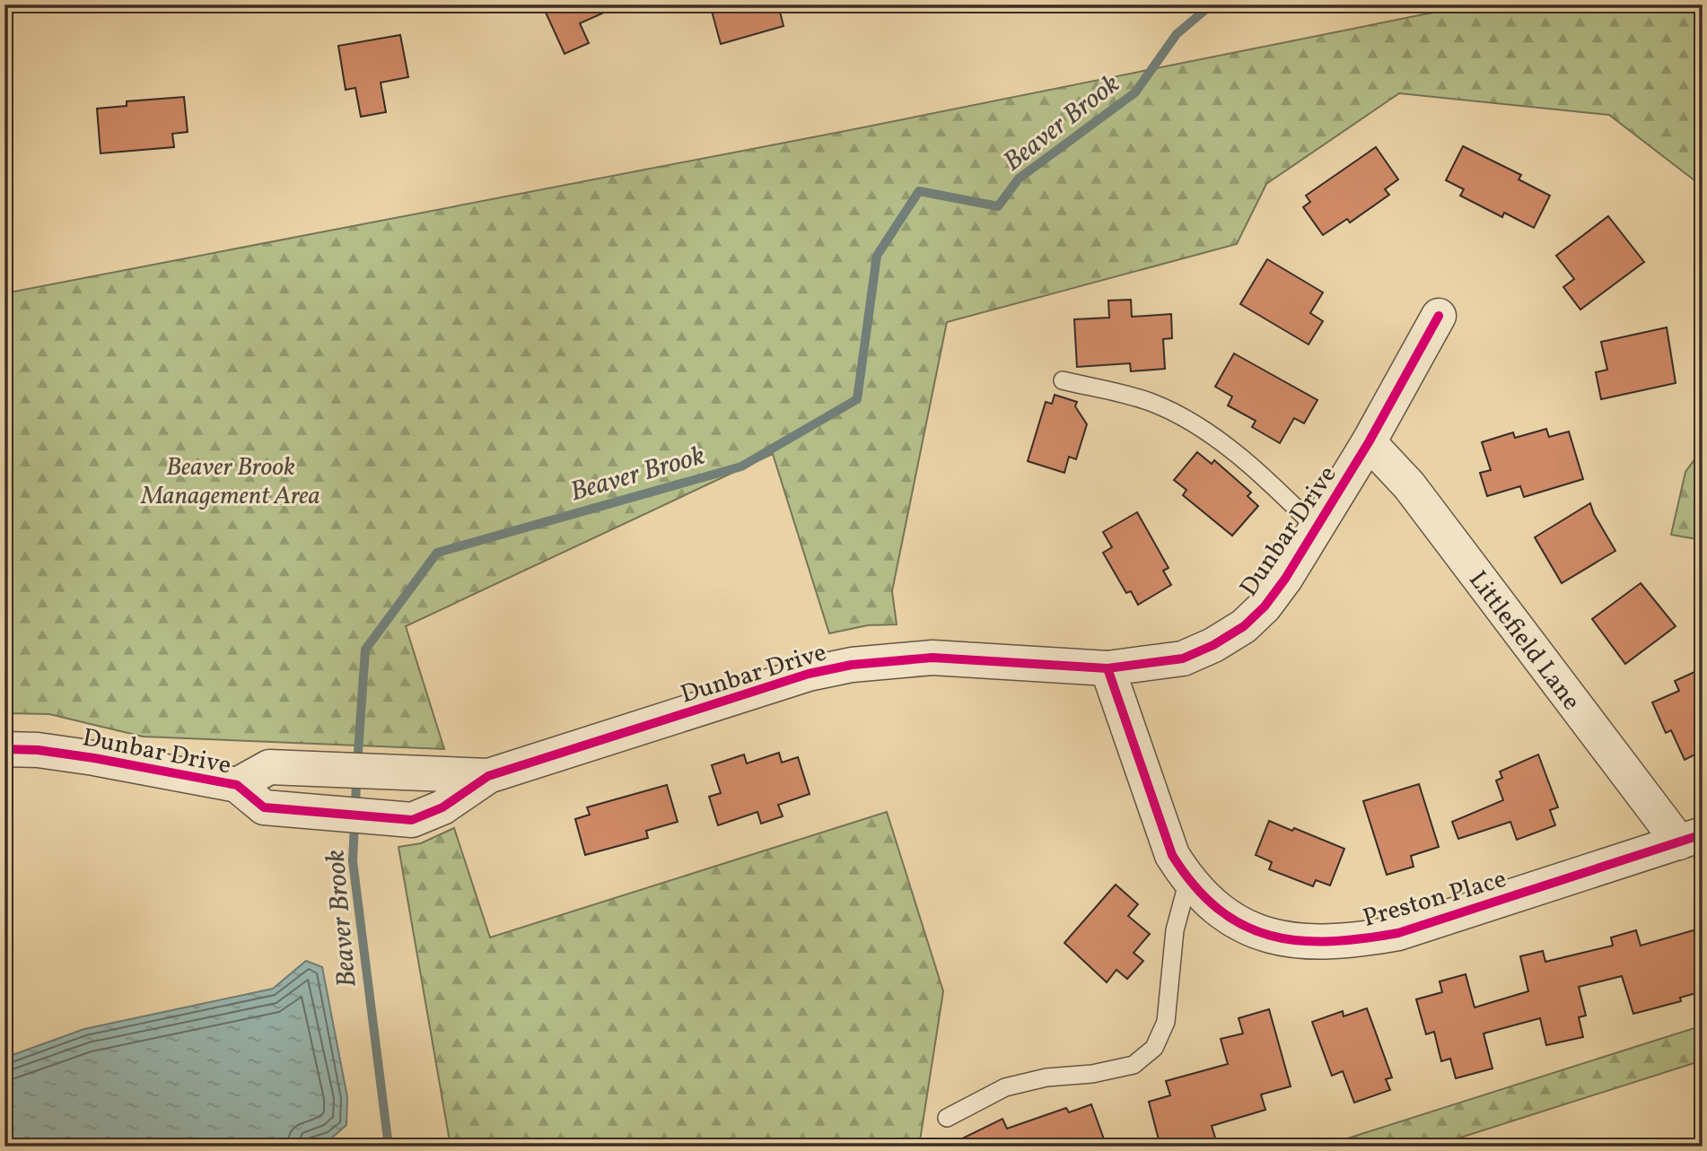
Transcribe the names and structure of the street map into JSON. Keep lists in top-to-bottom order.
{
  "streets": {
    "street": ["Dunbar Drive", "Littlefield Lane", "Preston Place"]
  },
  "crossings": [
    ["Dunbar Drive", "Littlefield Lane"],
    ["Dunbar Drive", "Preston Place"],
    ["Littlefield Lane", "Preston Place"]
  ],
  "water": ["Beaver Brook"],
  "parks": ["Beaver Brook Management Area"]
}
